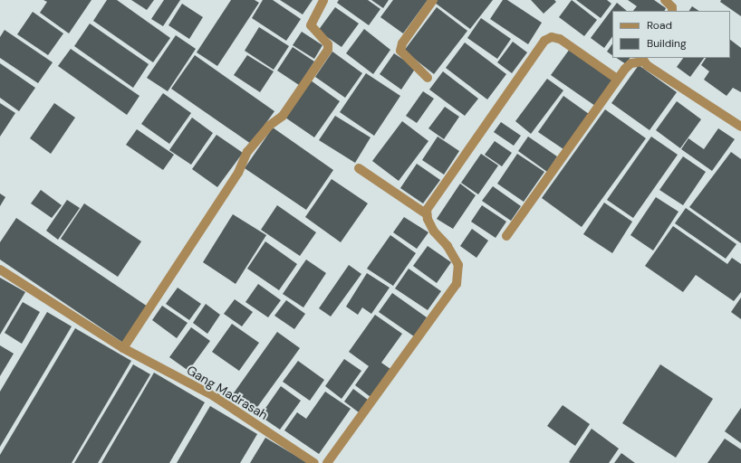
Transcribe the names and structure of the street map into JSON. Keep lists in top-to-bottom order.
{
  "streets": {
    "street": ["Gang Madrasah"]
  },
  "legend": ["Road", "Building"]
}
